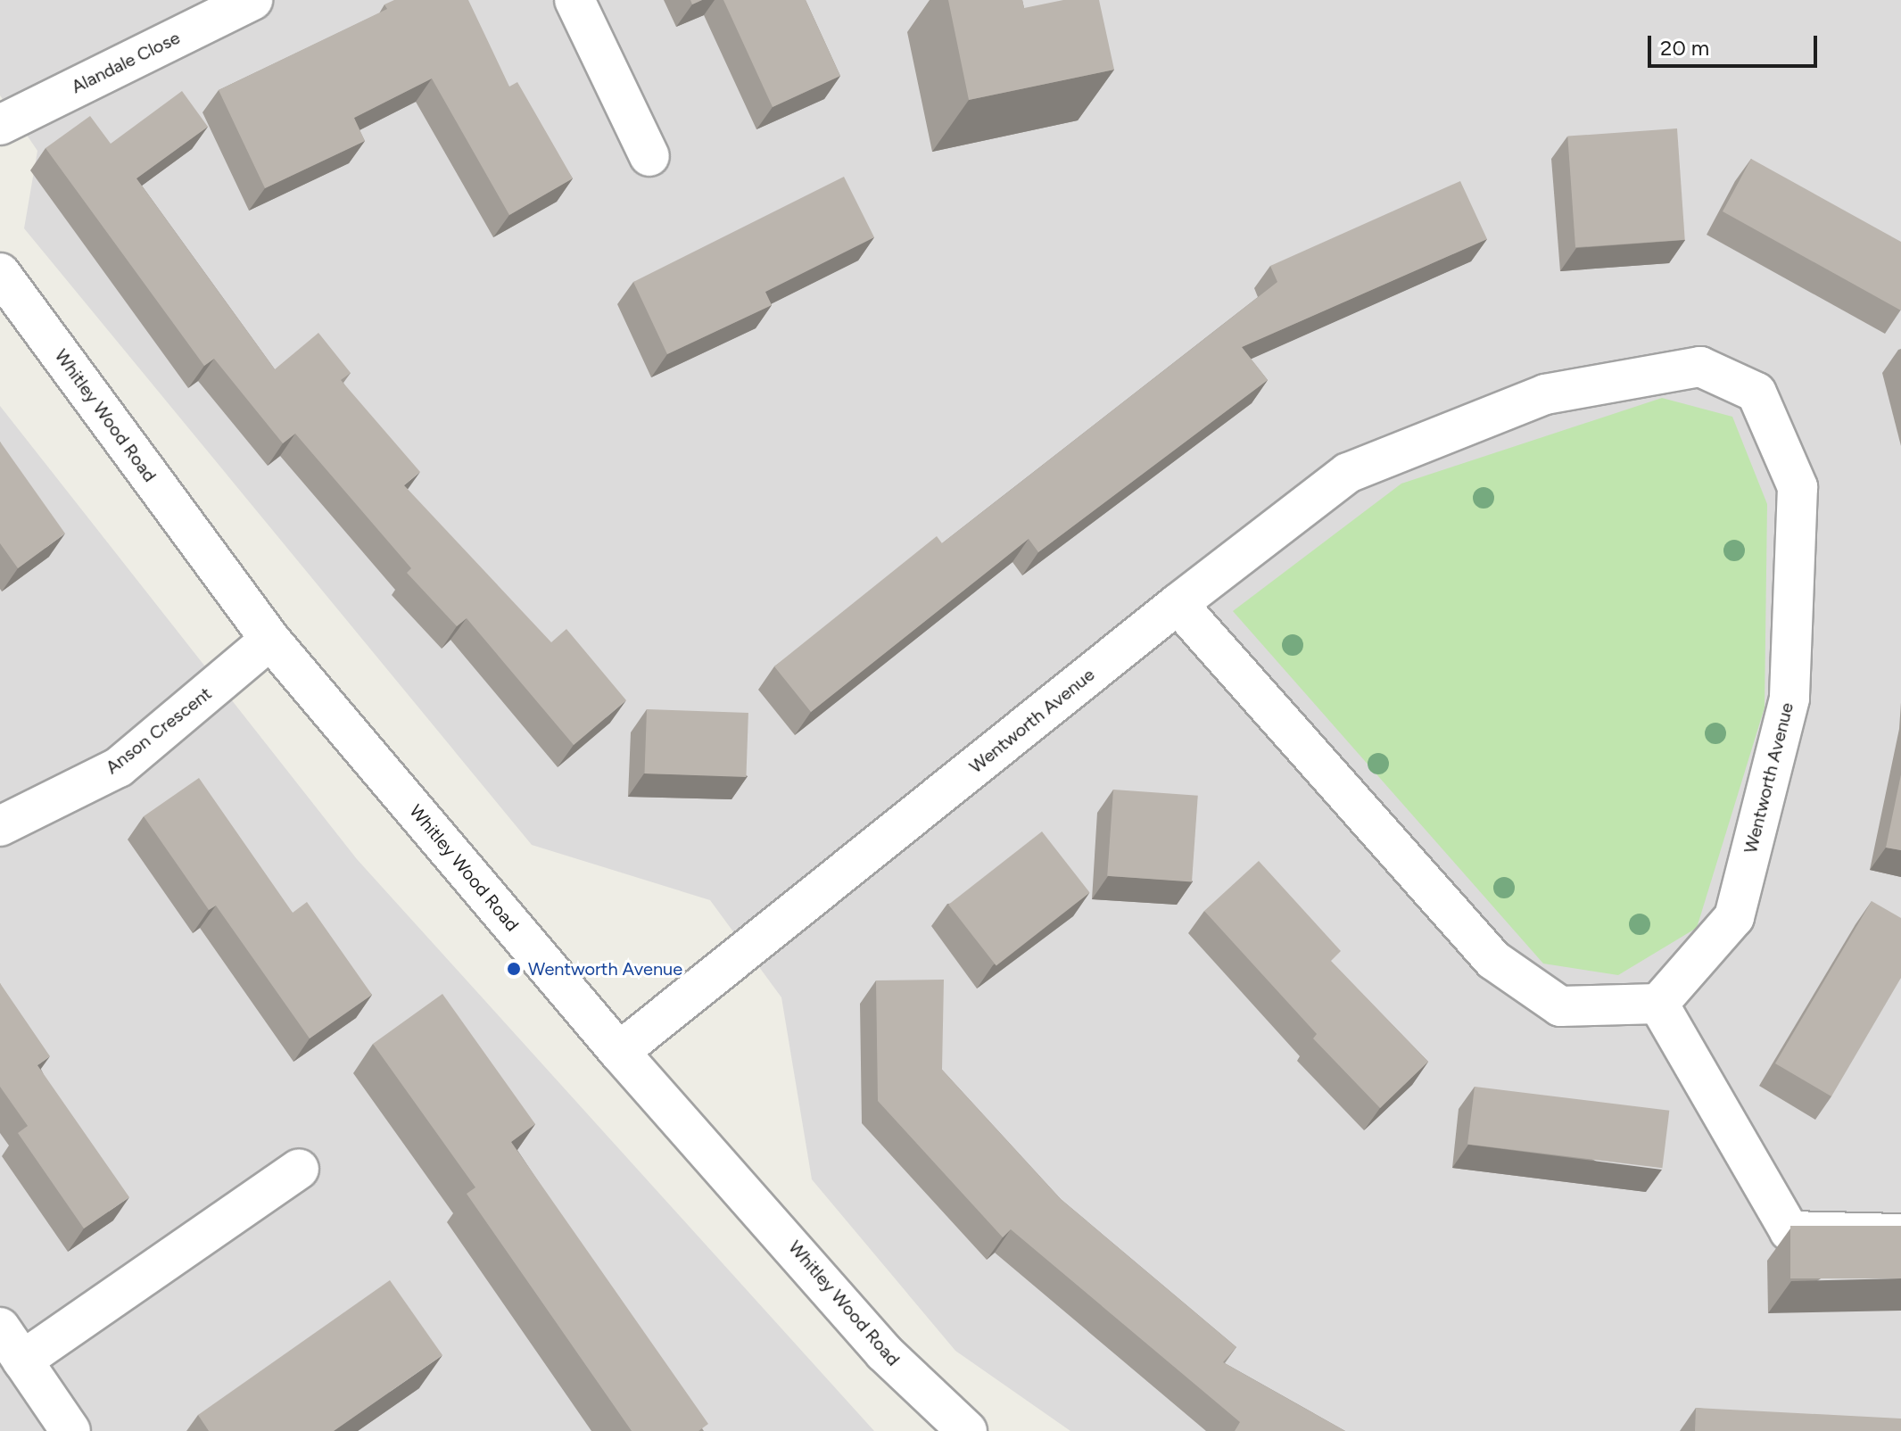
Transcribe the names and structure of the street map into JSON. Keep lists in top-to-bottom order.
{
  "streets": {
    "street": [
      "Alandale Close",
      "Whitley Wood Road",
      "Wentworth Avenue",
      "Anson Crescent"
    ]
  },
  "crossings": [
    ["Whitley Wood Road", "Wentworth Avenue"],
    ["Whitley Wood Road", "Anson Crescent"]
  ],
  "places": ["Wentworth Avenue"],
  "scale_bar": "20 m"
}
